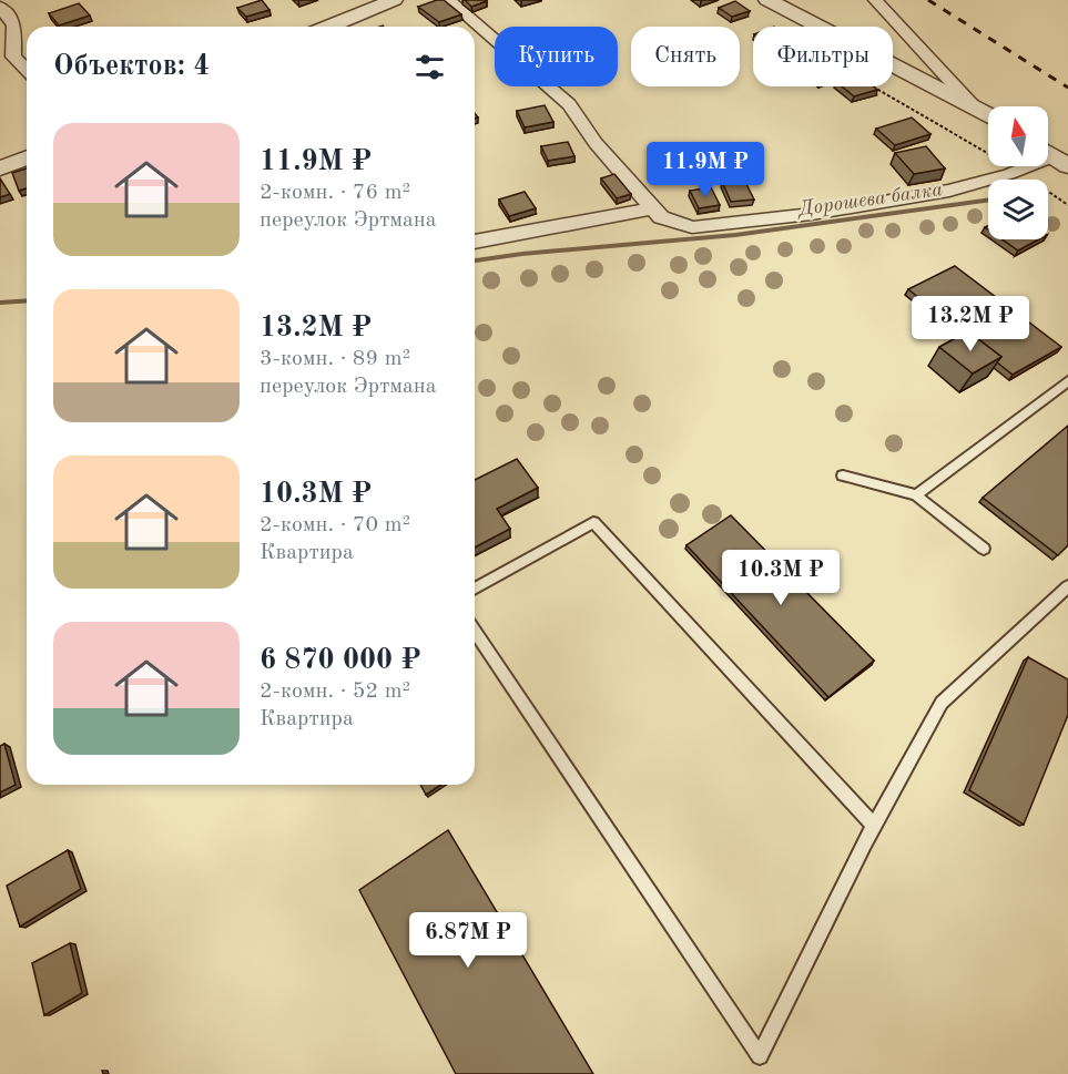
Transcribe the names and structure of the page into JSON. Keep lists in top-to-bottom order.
{
  "water": ["Дорошева балка"],
  "north": "top",
  "page": {
    "chip": ["Купить", "Снять", "Фильтры"],
    "heading": "Объектов: 4",
    "list": [
      {
        "name": "11.9M ₽",
        "note": "2-комн. · 76 m² · переулок Эртмана"
      },
      {
        "name": "13.2M ₽",
        "note": "3-комн. · 89 m² · переулок Эртмана"
      },
      {
        "name": "10.3M ₽",
        "note": "2-комн. · 70 m² · Квартира"
      },
      {
        "name": "6 870 000 ₽",
        "note": "2-комн. · 52 m² · Квартира"
      }
    ],
    "price": [
      "11.9M ₽",
      "13.2M ₽",
      "10.3M ₽",
      "6.87M ₽"
    ]
  }
}
